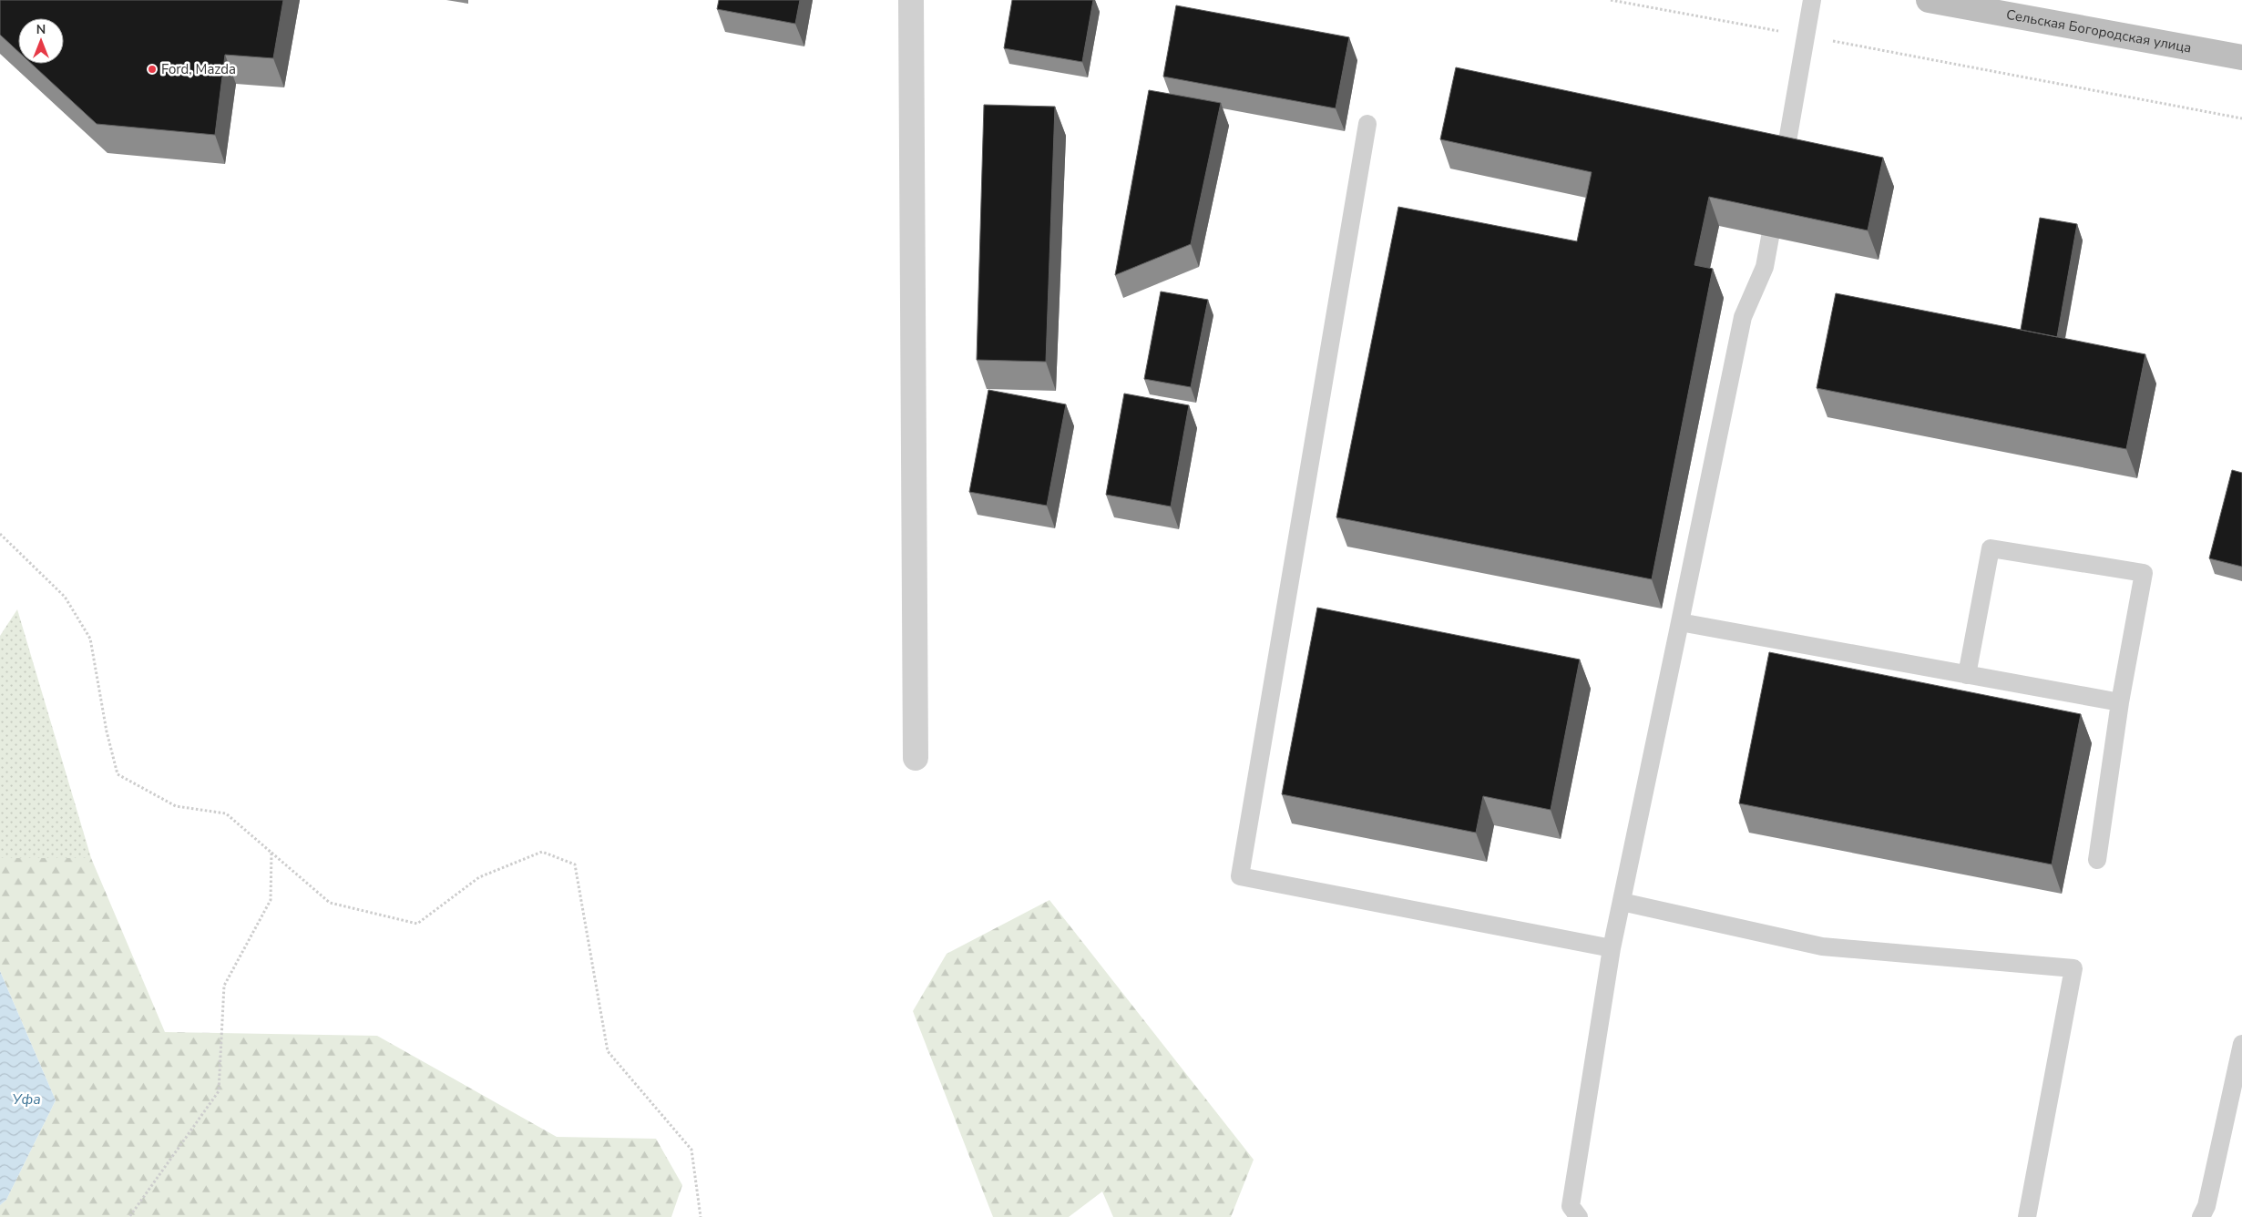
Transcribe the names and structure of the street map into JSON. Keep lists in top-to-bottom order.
{
  "streets": {
    "main road": ["Сельская Богородская улица"]
  },
  "water": ["Уфа"],
  "places": ["Ford, Mazda"],
  "north": "top"
}
